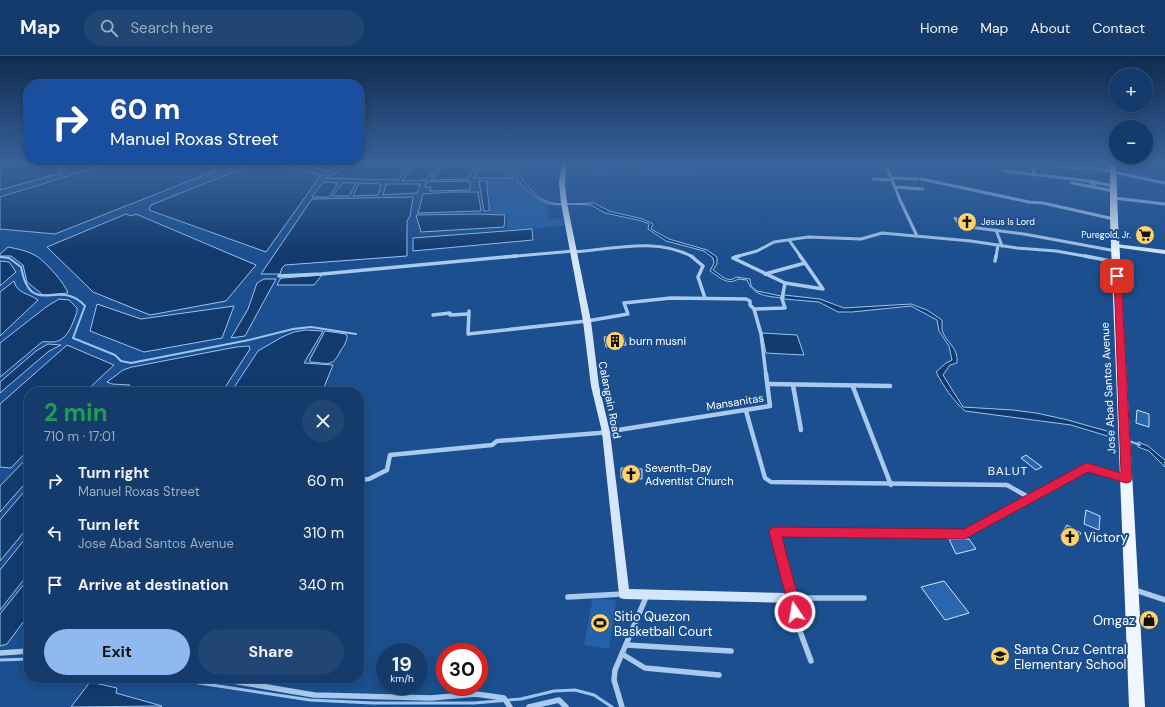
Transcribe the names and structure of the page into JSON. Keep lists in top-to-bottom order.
{
  "streets": {
    "main road": ["Jose Abad Santos Avenue"],
    "street": ["Calangain Road", "Mansanitas"]
  },
  "crossings": [
    ["Calangain Road", "Mansanitas"]
  ],
  "districts": ["BALUT"],
  "places": {
    "church": ["Jesus Is Lord", "Seventh-Day Adventist Church", "Victory"],
    "supermarket": ["Puregold, Jr."],
    "building": ["burn musni"],
    "shop": ["Omgaz"],
    "sports": ["Sitio Quezon Basketball Court"],
    "school or university": ["Santa Cruz Central Elementary School"]
  },
  "page": {
    "header": "Map",
    "search": "Search here",
    "nav": [
      "Home",
      "Map",
      "About",
      "Contact"
    ],
    "map_buttons": ["+", "−"],
    "turn": ["60 m", "Manuel Roxas Street"],
    "heading": ["2 min", "710 m · 17:01"],
    "list": [
      {
        "name": "Turn right",
        "note": "Manuel Roxas Street",
        "value": "60 m"
      },
      {
        "name": "Turn left",
        "note": "Jose Abad Santos Avenue",
        "value": "310 m"
      },
      {
        "name": "Arrive at destination",
        "value": "340 m"
      }
    ],
    "buttons": ["Exit", "Share"],
    "speed": "19 km/h",
    "limit": "30"
  }
}
